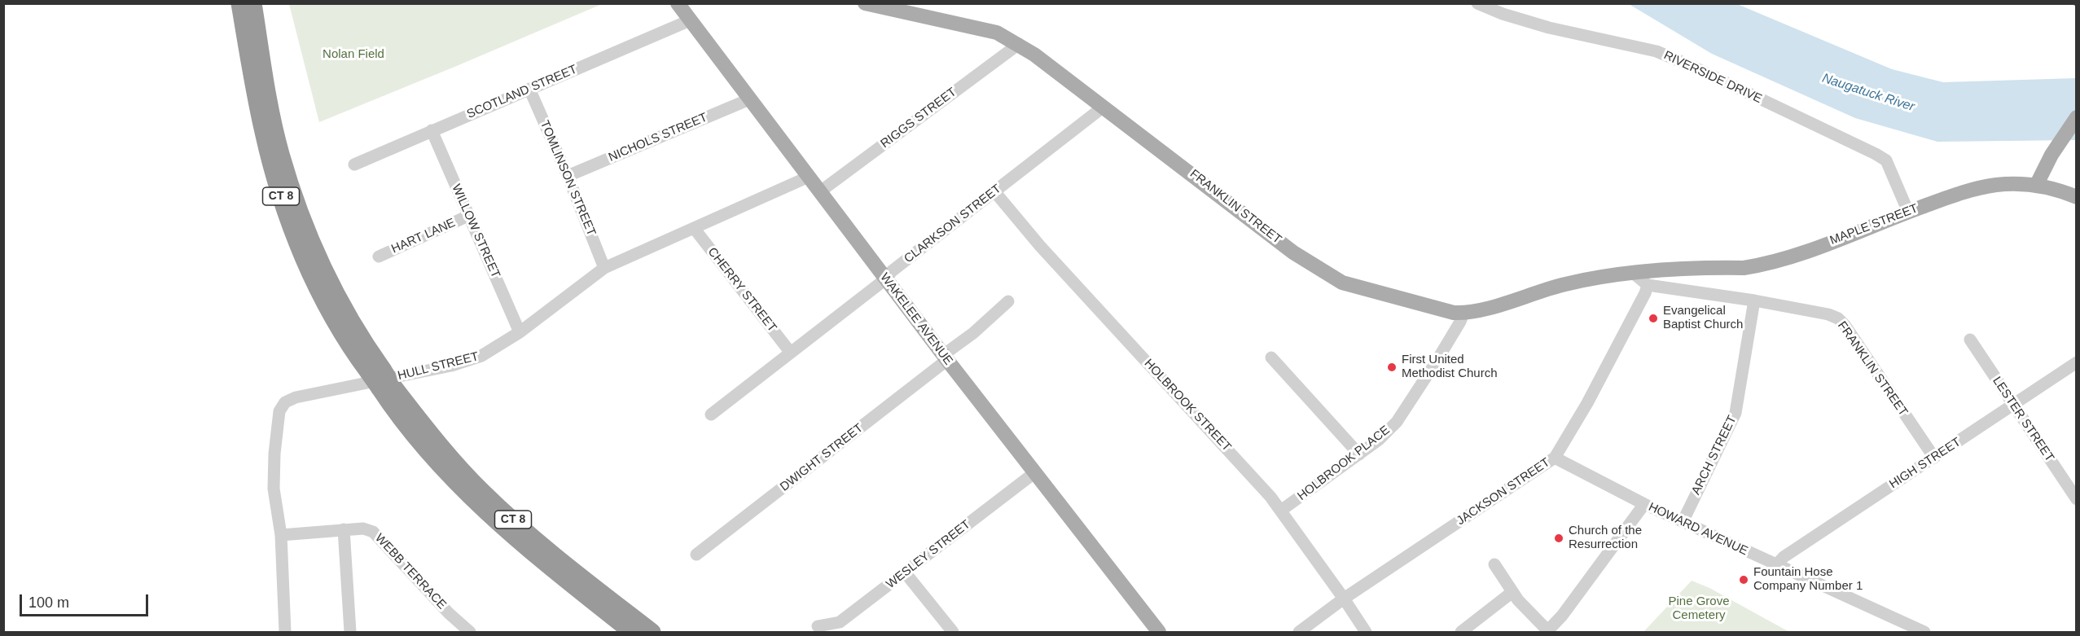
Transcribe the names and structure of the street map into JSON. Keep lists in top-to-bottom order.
{
  "streets": {
    "highway": ["CT 8"],
    "main road": ["FRANKLIN STREET", "MAPLE STREET", "WAKELEE AVENUE"],
    "street": [
      "RIVERSIDE DRIVE",
      "SCOTLAND STREET",
      "RIGGS STREET",
      "NICHOLS STREET",
      "TOMLINSON STREET",
      "CLARKSON STREET",
      "WILLOW STREET",
      "HART LANE",
      "CHERRY STREET",
      "HULL STREET",
      "HOLBROOK STREET",
      "LESTER STREET",
      "ARCH STREET",
      "DWIGHT STREET",
      "HOLBROOK PLACE",
      "HIGH STREET",
      "JACKSON STREET",
      "HOWARD AVENUE",
      "WESLEY STREET",
      "WEBB TERRACE"
    ]
  },
  "crossings": [
    ["RIVERSIDE DRIVE", "MAPLE STREET"],
    ["SCOTLAND STREET", "TOMLINSON STREET"],
    ["SCOTLAND STREET", "WILLOW STREET"],
    ["SCOTLAND STREET", "WAKELEE AVENUE"],
    ["RIGGS STREET", "FRANKLIN STREET"],
    ["RIGGS STREET", "WAKELEE AVENUE"],
    ["NICHOLS STREET", "TOMLINSON STREET"],
    ["NICHOLS STREET", "WAKELEE AVENUE"],
    ["TOMLINSON STREET", "HULL STREET"],
    ["FRANKLIN STREET", "CLARKSON STREET"],
    ["FRANKLIN STREET", "MAPLE STREET"],
    ["FRANKLIN STREET", "ARCH STREET"],
    ["FRANKLIN STREET", "HOLBROOK PLACE"],
    ["FRANKLIN STREET", "HIGH STREET"],
    ["FRANKLIN STREET", "JACKSON STREET"],
    ["CLARKSON STREET", "CHERRY STREET"],
    ["CLARKSON STREET", "WAKELEE AVENUE"],
    ["CLARKSON STREET", "HOLBROOK STREET"],
    ["WILLOW STREET", "HART LANE"],
    ["WILLOW STREET", "HULL STREET"],
    ["CHERRY STREET", "HULL STREET"],
    ["WAKELEE AVENUE", "HULL STREET"],
    ["WAKELEE AVENUE", "DWIGHT STREET"],
    ["WAKELEE AVENUE", "WESLEY STREET"],
    ["HULL STREET", "WEBB TERRACE"],
    ["HOLBROOK STREET", "HOLBROOK PLACE"],
    ["HOLBROOK STREET", "JACKSON STREET"],
    ["LESTER STREET", "HIGH STREET"],
    ["ARCH STREET", "HOWARD AVENUE"],
    ["HIGH STREET", "HOWARD AVENUE"],
    ["JACKSON STREET", "HOWARD AVENUE"]
  ],
  "water": ["Naugatuck River"],
  "parks": ["Nolan Field", "Pine Grove Cemetery"],
  "places": [
    "Evangelical Baptist Church",
    "First United Methodist Church",
    "Church of the Resurrection",
    "Fountain Hose Company Number 1"
  ],
  "scale_bar": "100 m"
}
